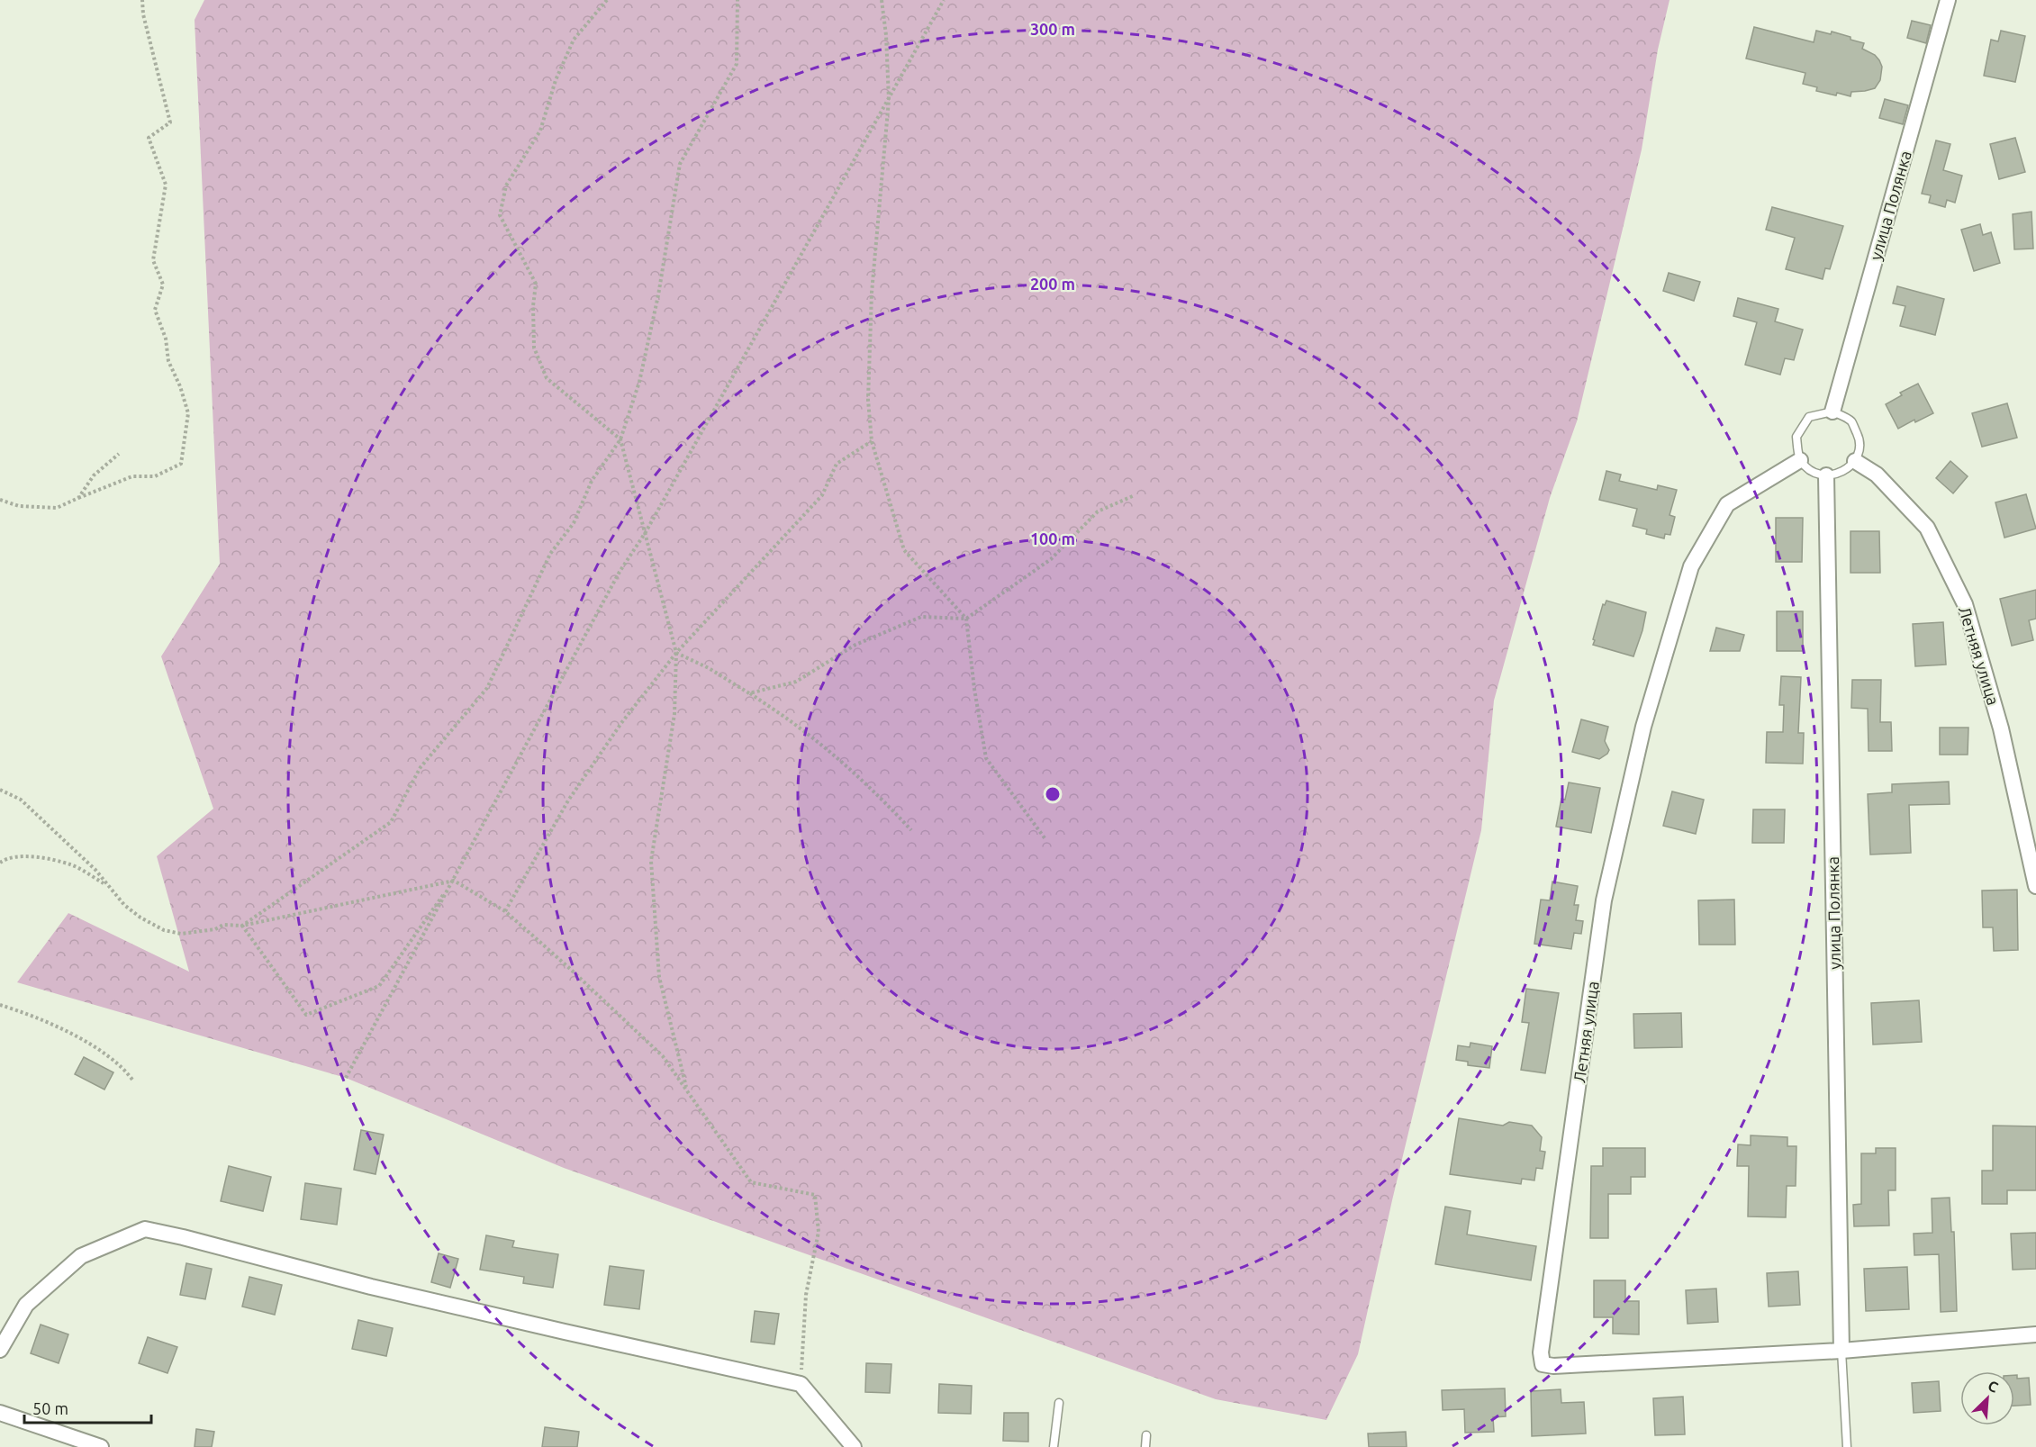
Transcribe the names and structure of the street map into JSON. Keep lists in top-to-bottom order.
{
  "streets": {
    "street": ["улица Полянка", "Летняя улица"]
  },
  "crossings": [
    ["улица Полянка", "Летняя улица"]
  ],
  "scale_bar": "50 m",
  "north": "top right",
  "rings": ["300 m", "200 m", "100 m"]
}
